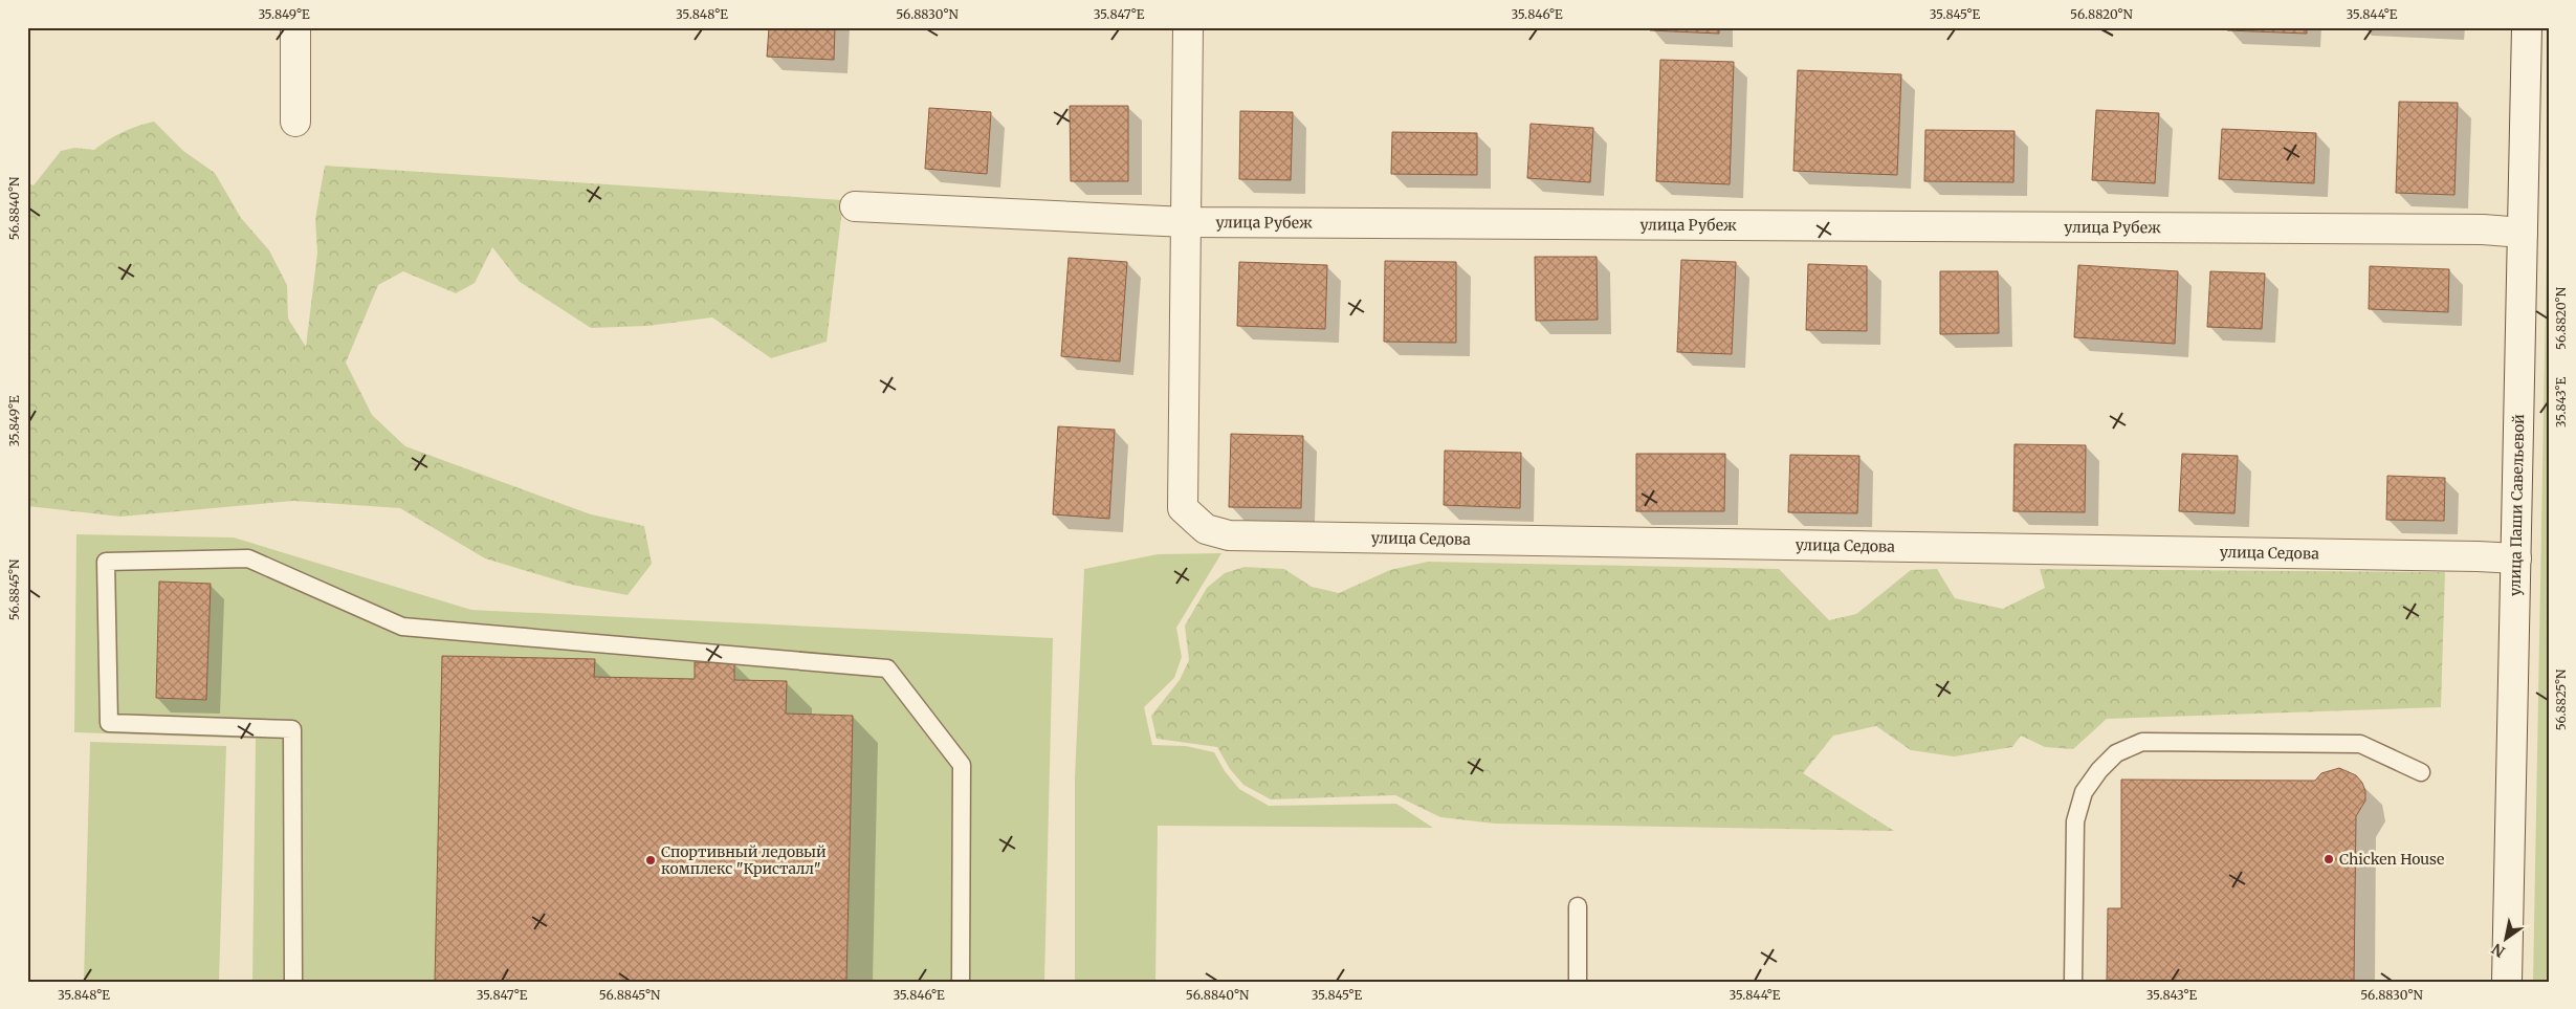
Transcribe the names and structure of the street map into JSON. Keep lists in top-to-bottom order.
{
  "streets": {
    "street": ["улица Рубеж", "улица Паши Савельевой", "улица Седова"]
  },
  "crossings": [
    ["улица Рубеж", "улица Паши Савельевой"],
    ["улица Рубеж", "улица Седова"],
    ["улица Паши Савельевой", "улица Седова"]
  ],
  "places": ["Chicken House", "Спортивный ледовый комплекс \"Кристалл\""],
  "north": "bottom left",
  "coordinates": [
    "35.849°E",
    "35.848°E",
    "56.8830°N",
    "35.847°E",
    "35.846°E",
    "35.845°E",
    "56.8820°N",
    "35.844°E",
    "56.8840°N",
    "35.843°E",
    "56.8845°N",
    "56.8825°N"
  ]
}
